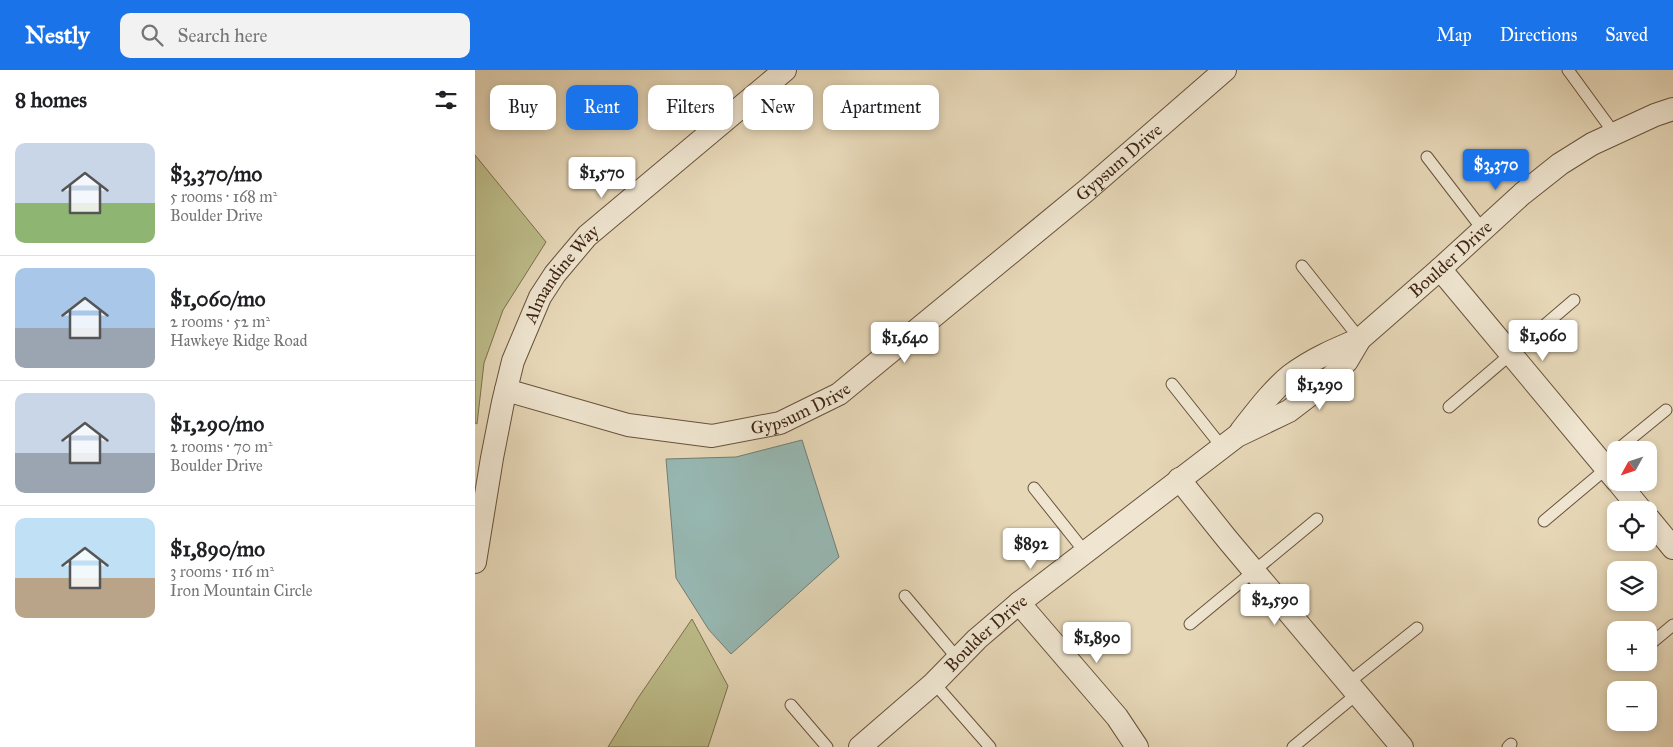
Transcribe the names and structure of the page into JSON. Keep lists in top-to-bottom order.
{
  "streets": {
    "street": ["Gypsum Drive", "Boulder Drive", "Almandine Way"]
  },
  "crossings": [
    ["Gypsum Drive", "Almandine Way"]
  ],
  "north": "bottom left",
  "page": {
    "header": "Nestly",
    "search": "Search here",
    "nav": ["Map", "Directions", "Saved"],
    "heading": "8 homes",
    "chip": [
      "Buy",
      "Rent",
      "Filters",
      "New",
      "Apartment"
    ],
    "list": [
      {
        "name": "$3,370/mo",
        "note": "5 rooms · 168 m² · Boulder Drive"
      },
      {
        "name": "$1,060/mo",
        "note": "2 rooms · 52 m² · Hawkeye Ridge Road"
      },
      {
        "name": "$1,290/mo",
        "note": "2 rooms · 70 m² · Boulder Drive"
      },
      {
        "name": "$1,890/mo",
        "note": "3 rooms · 116 m² · Iron Mountain Circle"
      }
    ],
    "price": [
      "$3,370",
      "$1,570",
      "$1,060",
      "$1,640",
      "$1,290",
      "$892",
      "$2,590",
      "$1,890"
    ],
    "map_buttons": ["+", "−"]
  }
}
